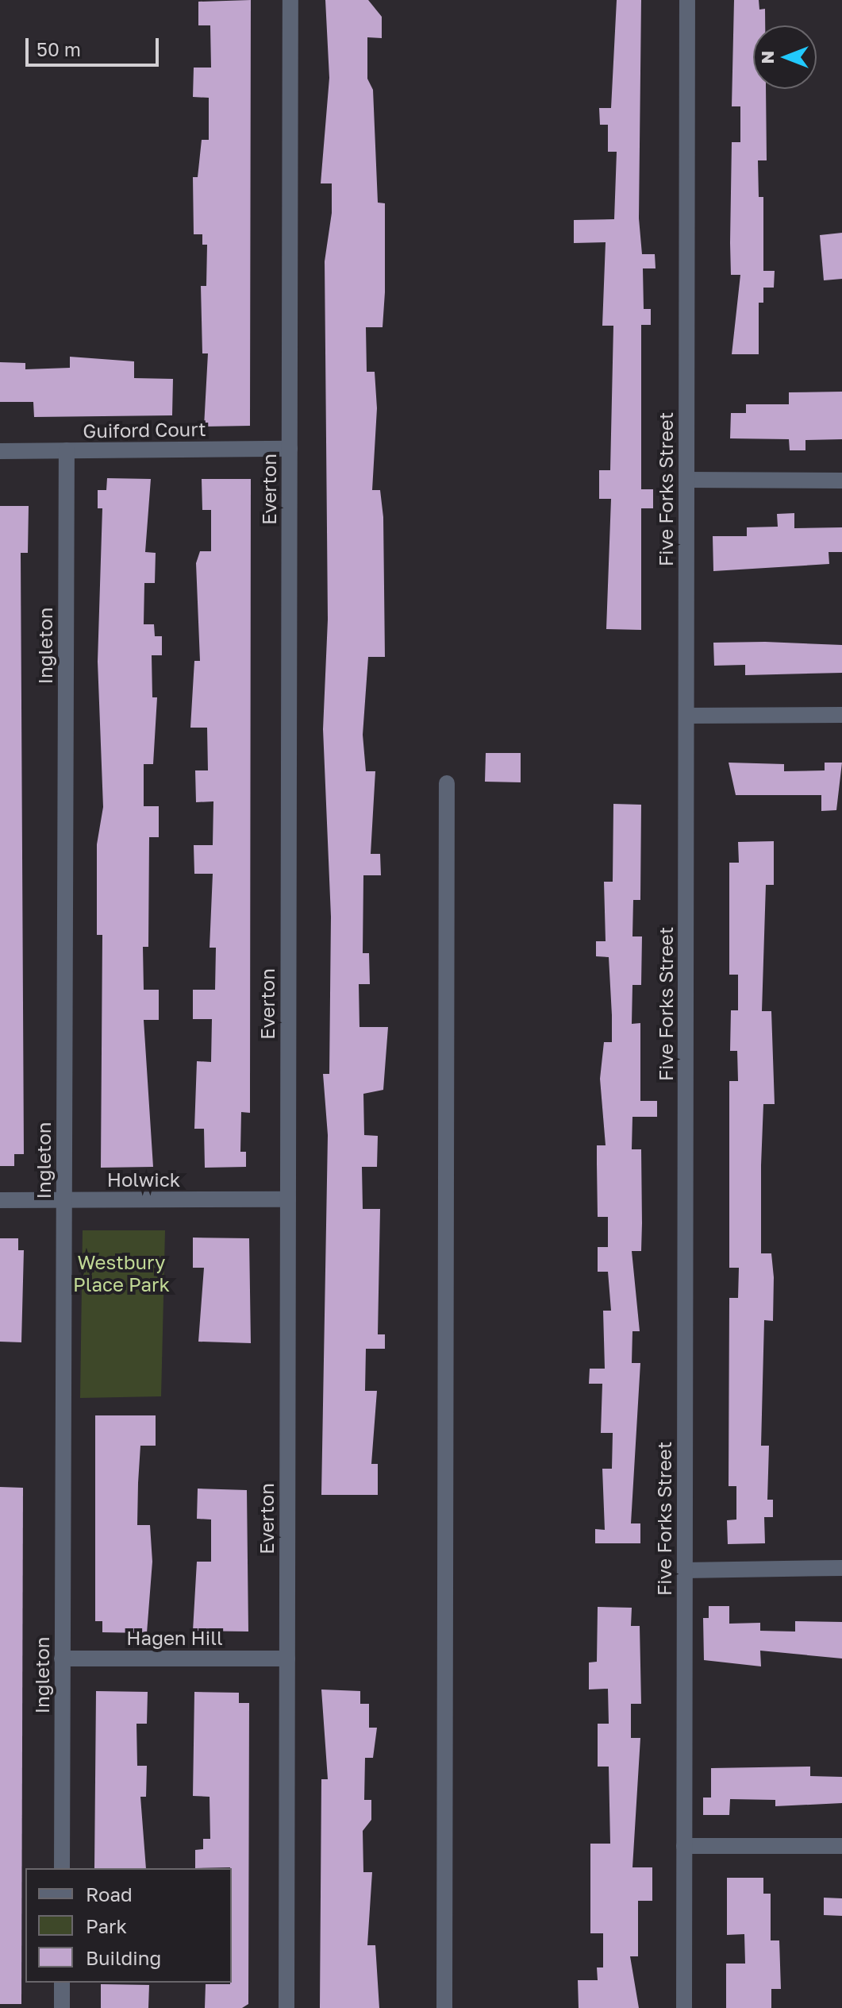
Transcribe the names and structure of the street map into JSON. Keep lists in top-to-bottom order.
{
  "streets": {
    "street": [
      "Guiford Court",
      "Everton",
      "Five Forks Street",
      "Ingleton",
      "Holwick",
      "Hagen Hill"
    ]
  },
  "crossings": [
    ["Guiford Court", "Everton"],
    ["Guiford Court", "Ingleton"],
    ["Everton", "Holwick"],
    ["Everton", "Hagen Hill"],
    ["Ingleton", "Holwick"],
    ["Ingleton", "Hagen Hill"]
  ],
  "parks": ["Westbury Place Park"],
  "legend": ["Road", "Park", "Building"],
  "scale_bar": "50 m",
  "north": "left"
}
